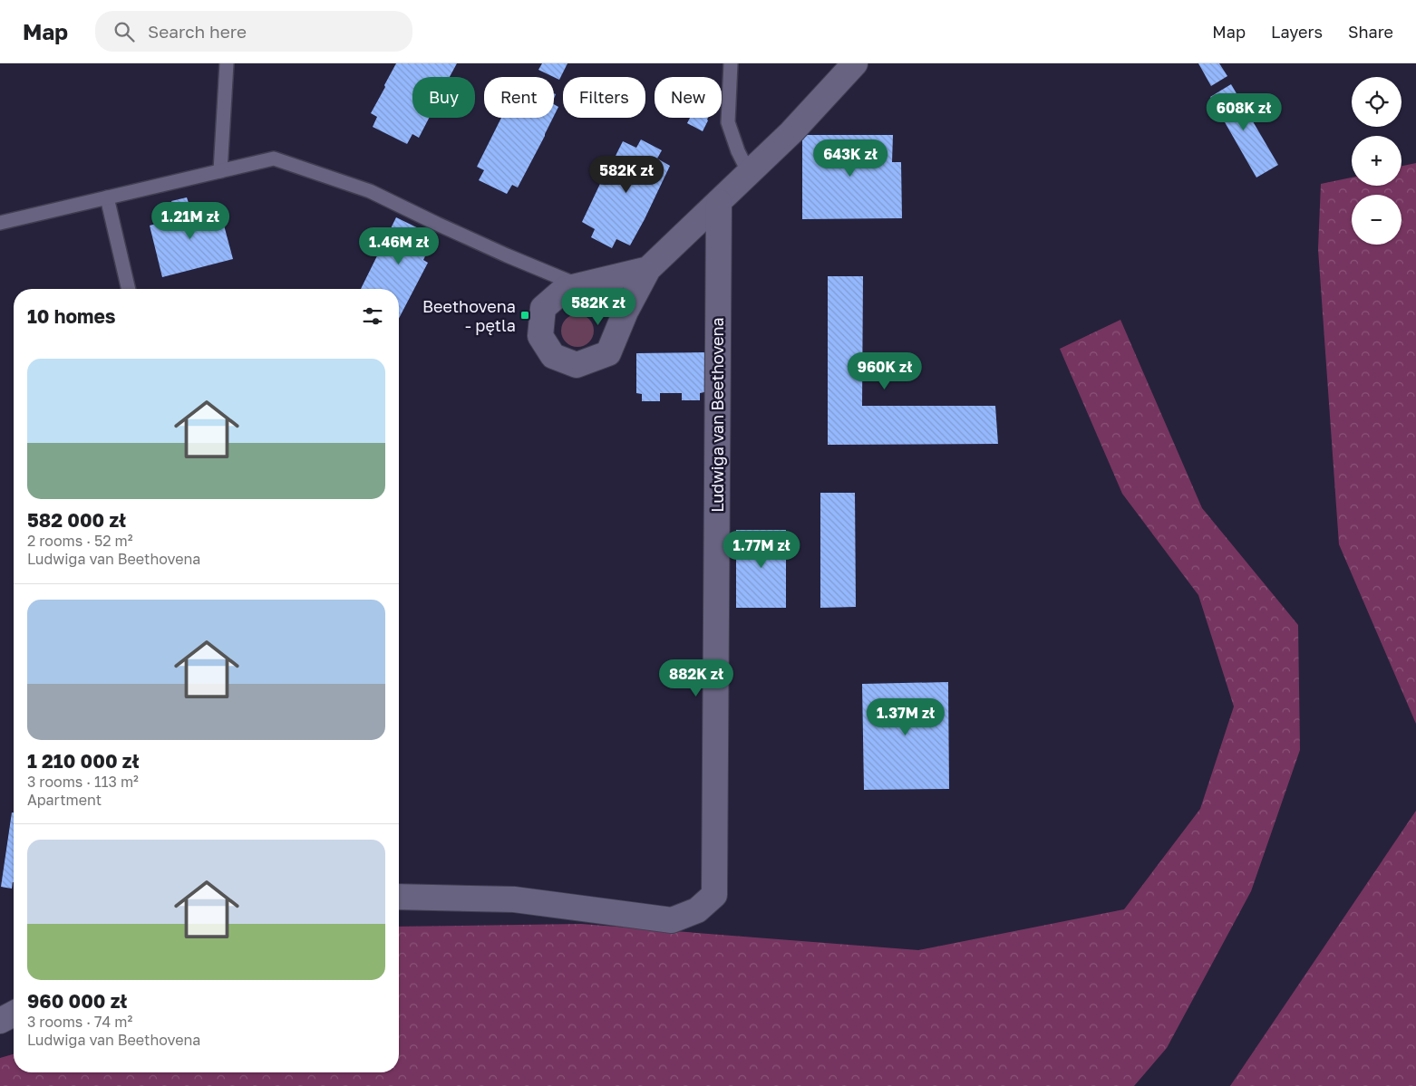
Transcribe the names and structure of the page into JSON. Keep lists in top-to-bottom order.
{
  "streets": {
    "street": ["Ludwiga van Beethovena"]
  },
  "places": {
    "transit": ["Beethovena - pętla"]
  },
  "page": {
    "header": "Map",
    "search": "Search here",
    "nav": ["Map", "Layers", "Share"],
    "map_buttons": ["+", "−"],
    "chip": [
      "Buy",
      "Rent",
      "Filters",
      "New"
    ],
    "price": [
      "608K zł",
      "643K zł",
      "582K zł",
      "1.21M zł",
      "1.46M zł",
      "582K zł",
      "960K zł",
      "1.77M zł",
      "882K zł",
      "1.37M zł"
    ],
    "heading": "10 homes",
    "list": [
      {
        "name": "582 000 zł",
        "note": "2 rooms · 52 m² · Ludwiga van Beethovena"
      },
      {
        "name": "1 210 000 zł",
        "note": "3 rooms · 113 m² · Apartment"
      },
      {
        "name": "960 000 zł",
        "note": "3 rooms · 74 m² · Ludwiga van Beethovena"
      }
    ]
  }
}
